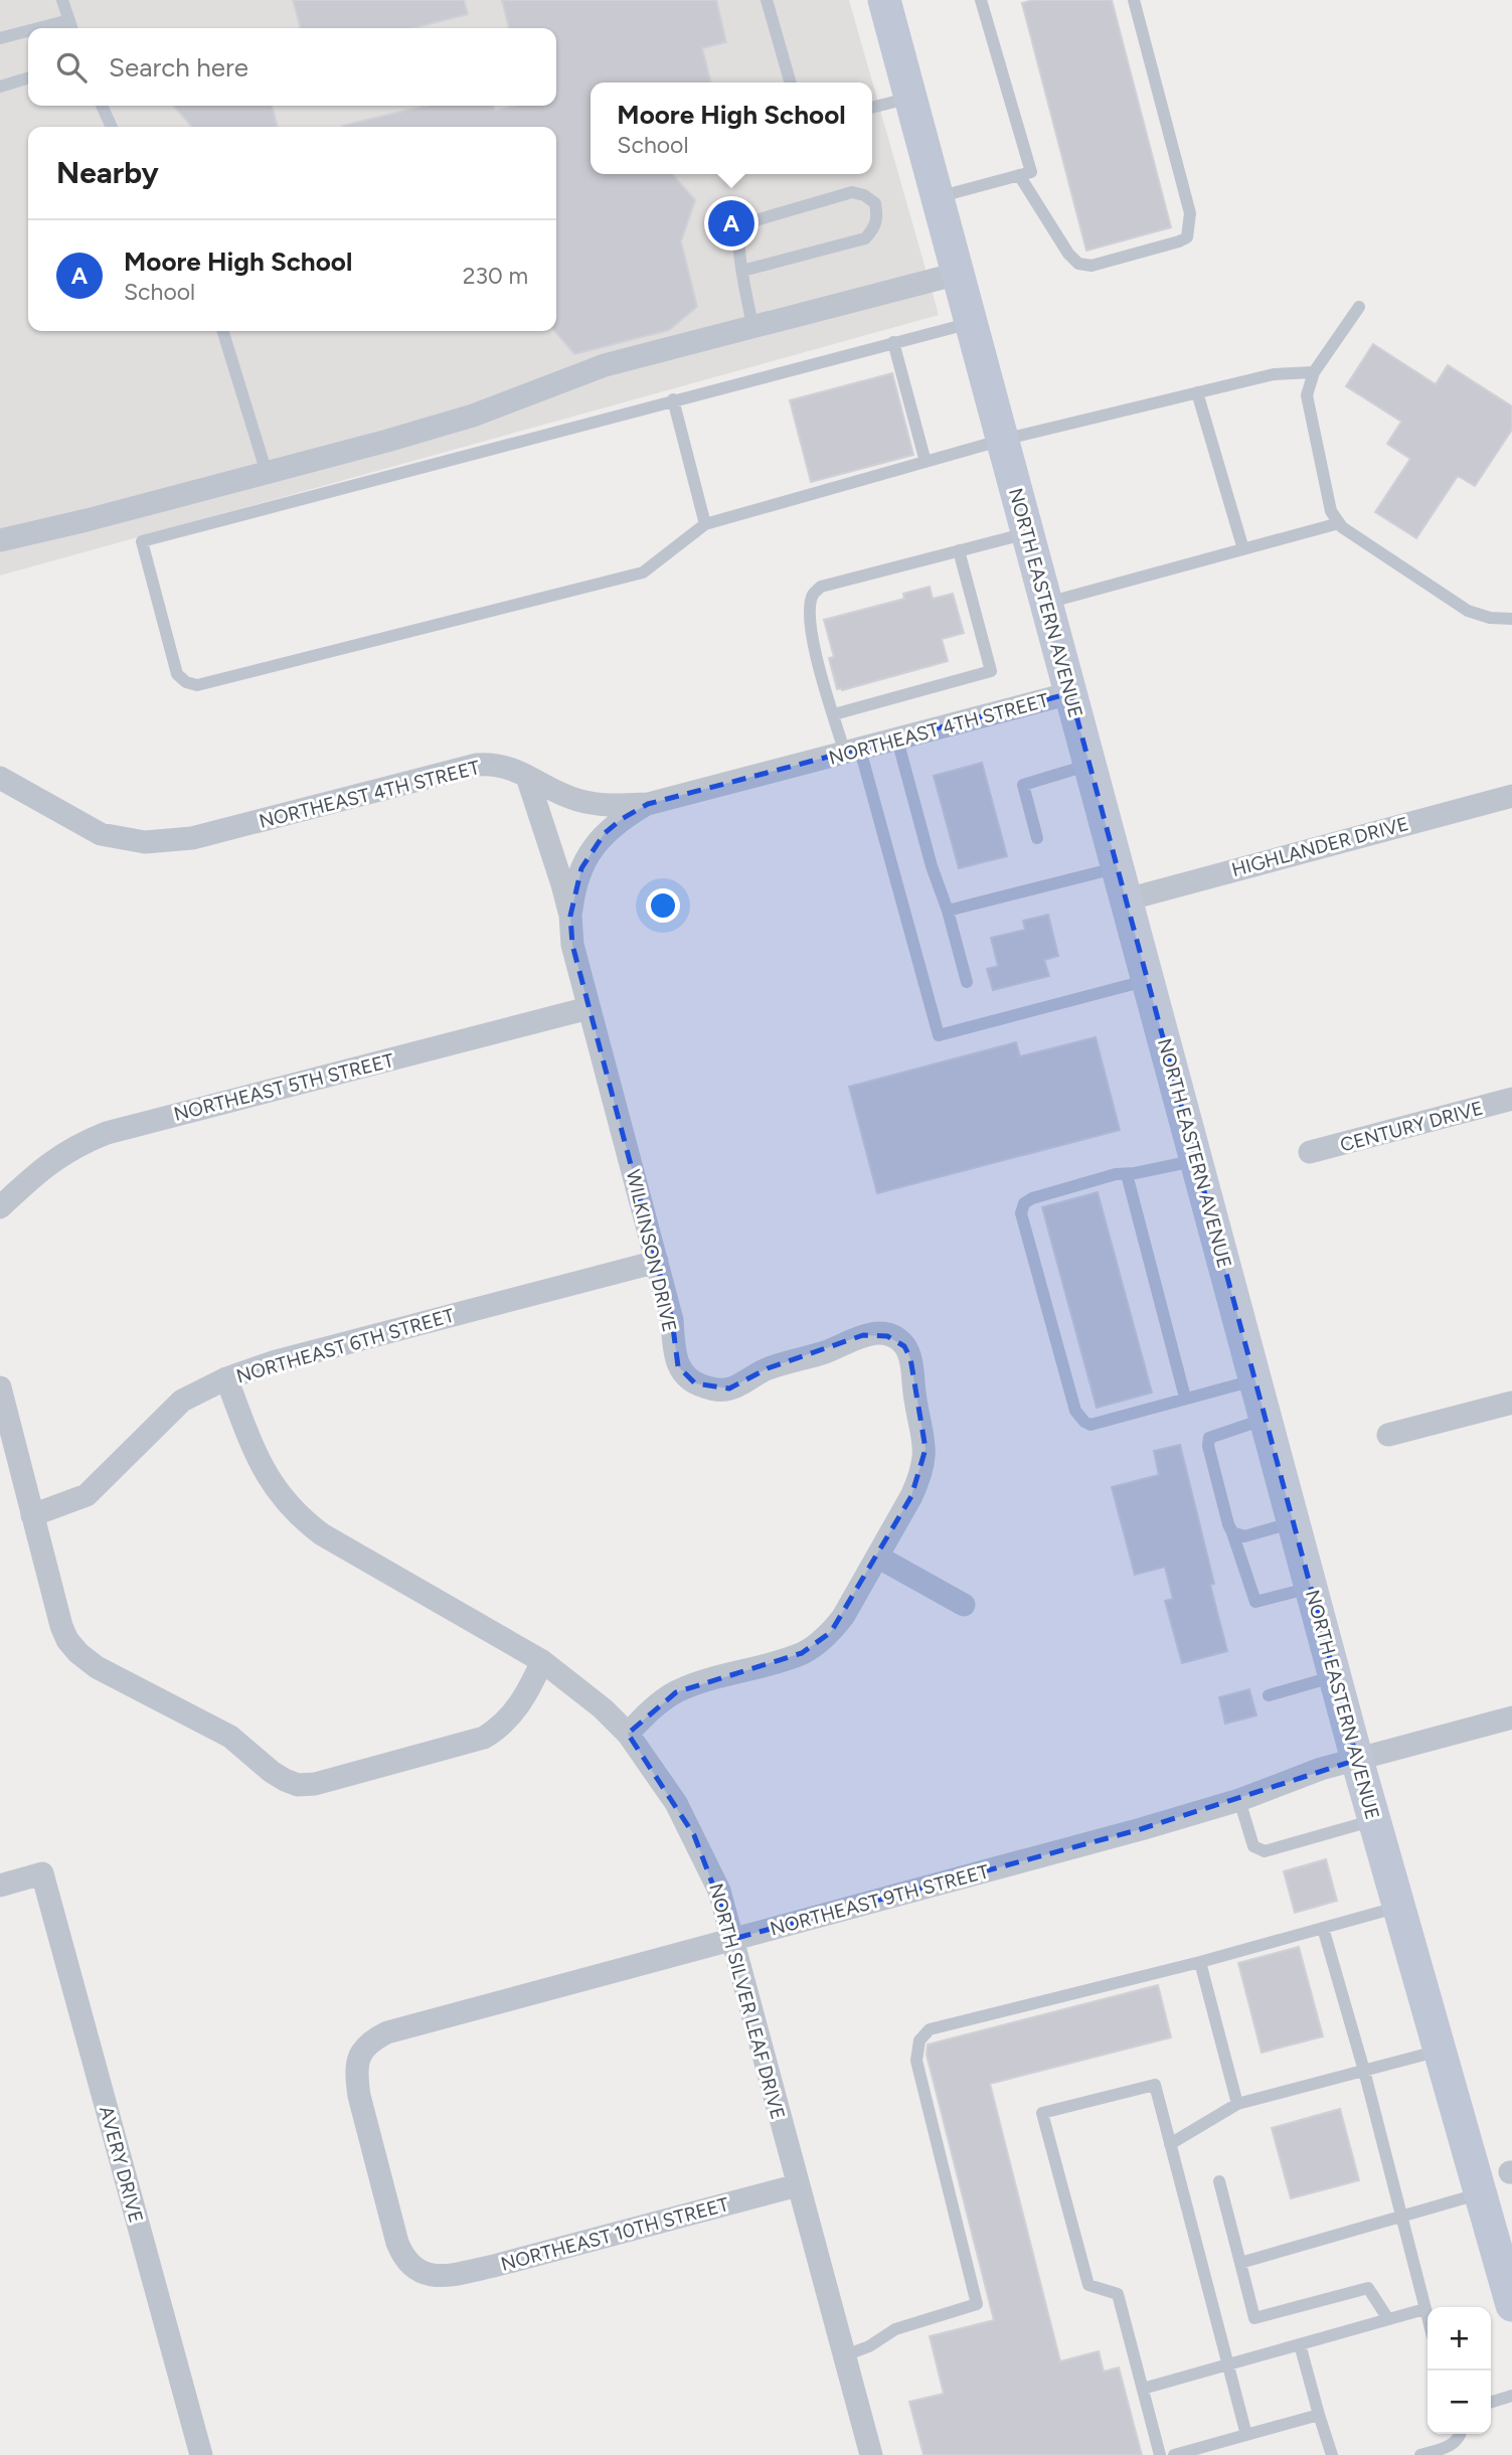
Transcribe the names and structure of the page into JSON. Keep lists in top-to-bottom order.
{
  "streets": {
    "main road": ["NORTH EASTERN AVENUE"],
    "street": [
      "NORTHEAST 4TH STREET",
      "HIGHLANDER DRIVE",
      "NORTHEAST 5TH STREET",
      "CENTURY DRIVE",
      "WILKINSON DRIVE",
      "NORTHEAST 6TH STREET",
      "NORTHEAST 9TH STREET",
      "NORTH SILVER LEAF DRIVE",
      "AVERY DRIVE",
      "NORTHEAST 10TH STREET"
    ]
  },
  "crossings": [
    ["NORTH EASTERN AVENUE", "NORTHEAST 4TH STREET"],
    ["NORTH EASTERN AVENUE", "HIGHLANDER DRIVE"],
    ["NORTH EASTERN AVENUE", "NORTHEAST 9TH STREET"],
    ["NORTHEAST 4TH STREET", "WILKINSON DRIVE"],
    ["NORTHEAST 5TH STREET", "WILKINSON DRIVE"],
    ["WILKINSON DRIVE", "NORTHEAST 6TH STREET"],
    ["WILKINSON DRIVE", "NORTH SILVER LEAF DRIVE"],
    ["NORTHEAST 6TH STREET", "NORTH SILVER LEAF DRIVE"],
    ["NORTHEAST 9TH STREET", "NORTH SILVER LEAF DRIVE"],
    ["NORTHEAST 9TH STREET", "NORTHEAST 10TH STREET"],
    ["NORTH SILVER LEAF DRIVE", "NORTHEAST 10TH STREET"]
  ],
  "page": {
    "search": "Search here",
    "popup": ["Moore High School", "School"],
    "heading": "Nearby",
    "pins": "A",
    "list": [
      {
        "mark": "A",
        "name": "Moore High School",
        "note": "School",
        "value": "230 m"
      }
    ],
    "map_buttons": ["+", "−"]
  }
}
